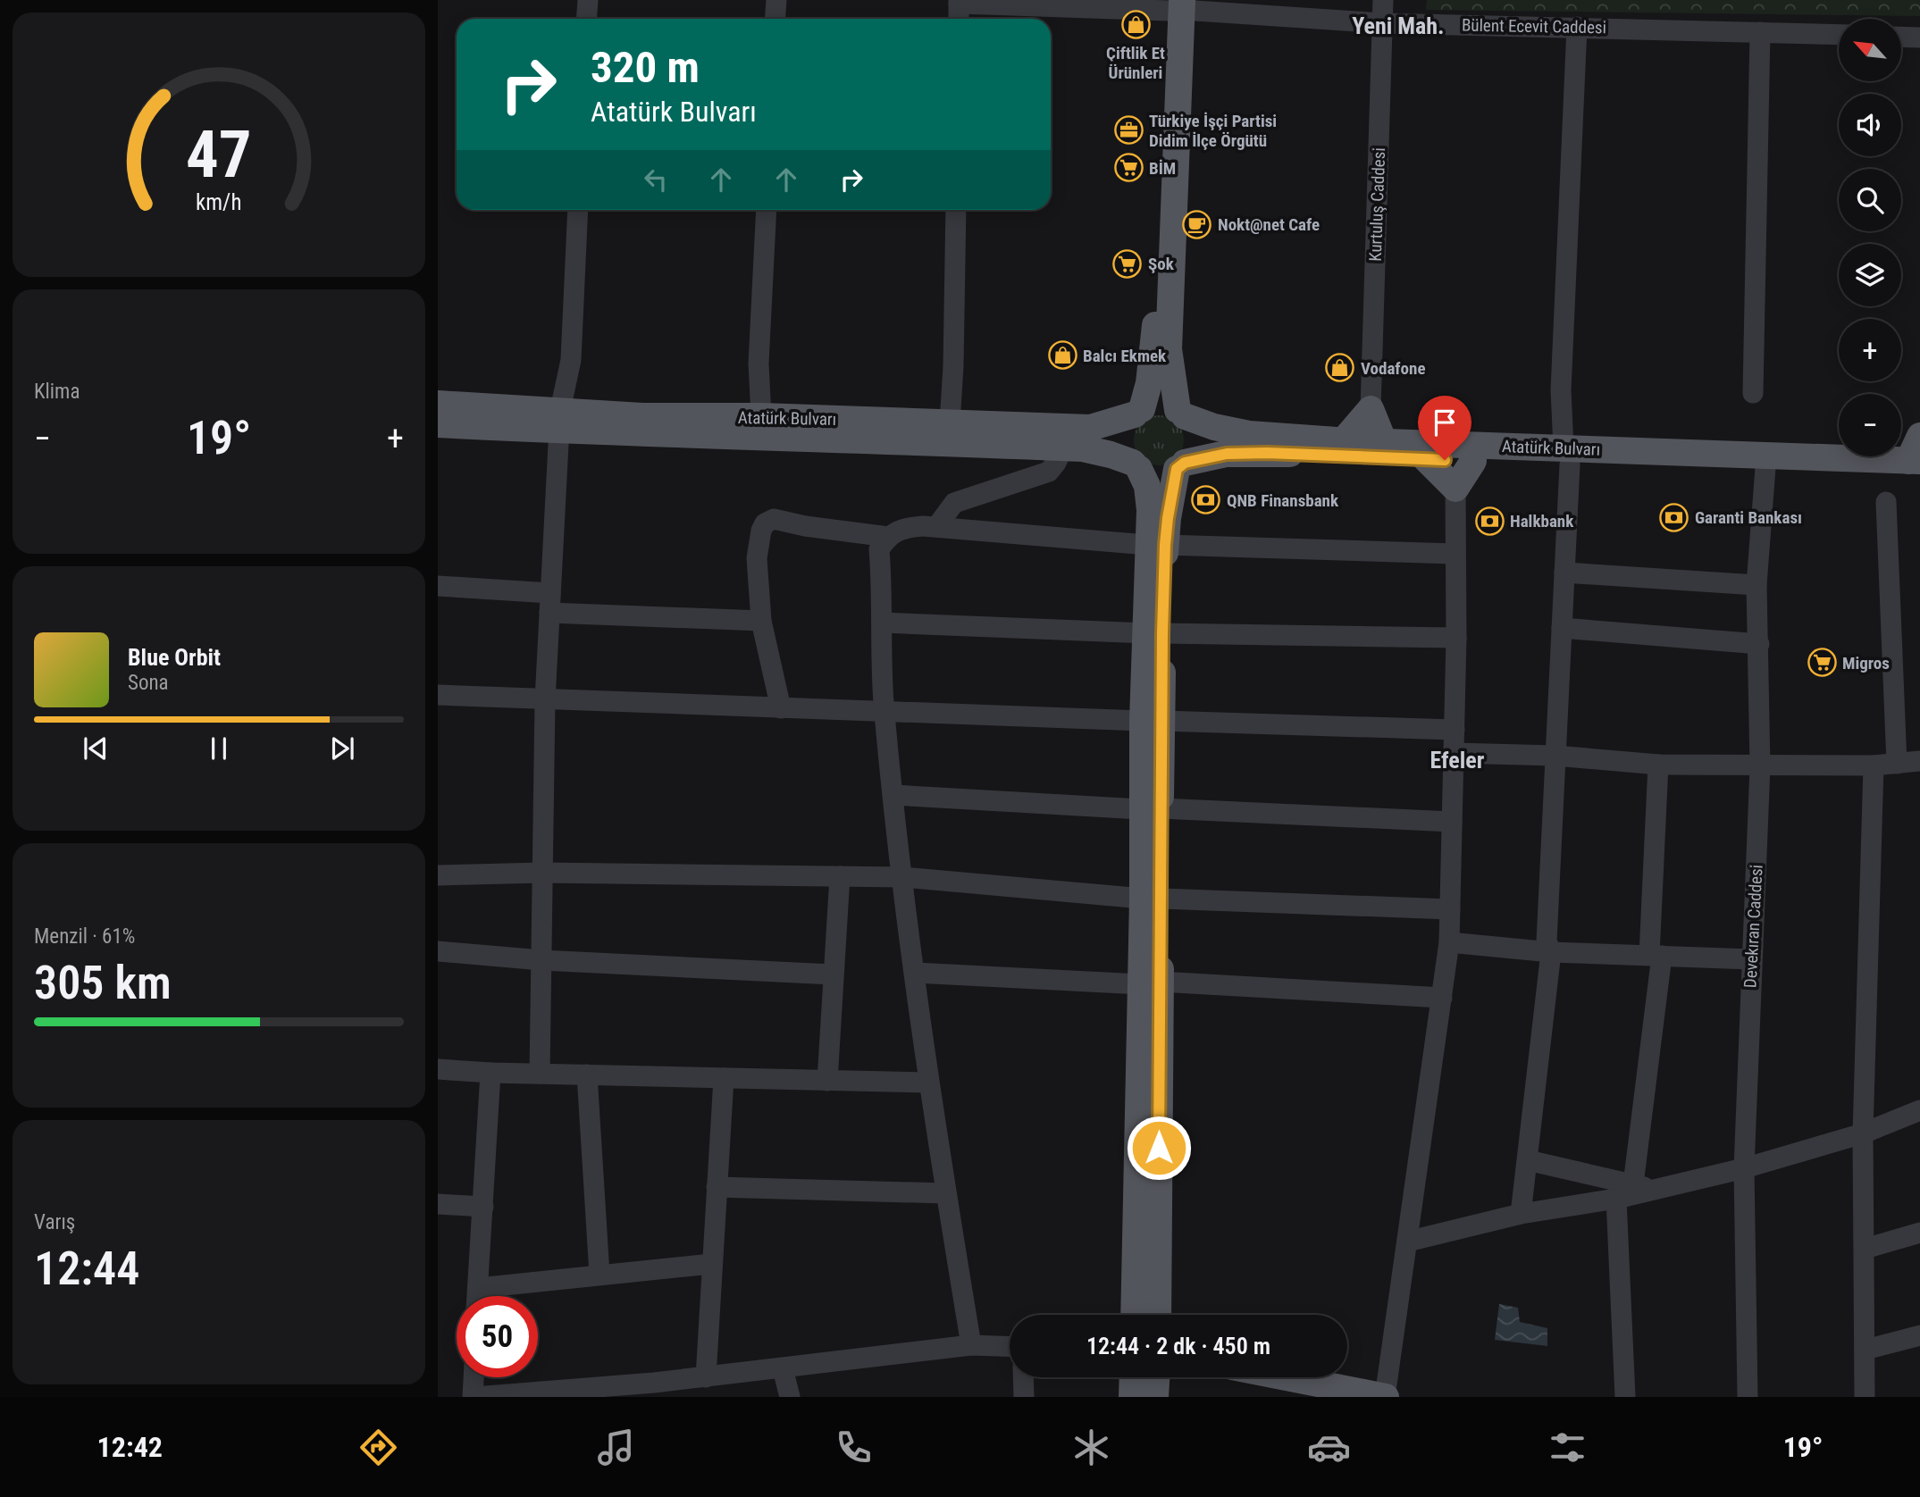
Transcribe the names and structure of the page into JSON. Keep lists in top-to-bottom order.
{
  "streets": {
    "main road": ["Atatürk Bulvarı"],
    "street": ["Bülent Ecevit Caddesi", "Kurtuluş Caddesi", "Devekıran Caddesi"]
  },
  "crossings": [
    ["Bülent Ecevit Caddesi", "Kurtuluş Caddesi"],
    ["Atatürk Bulvarı", "Devekıran Caddesi"]
  ],
  "districts": ["Yeni Mah.", "Efeler"],
  "places": {
    "shop": ["Çiftlik Et Ürünleri", "Balcı Ekmek", "Vodafone"],
    "office": ["Türkiye İşçi Partisi Didim İlçe Örgütü"],
    "supermarket": ["BİM", "Şok", "Migros"],
    "cafe": ["Nokt@net Cafe"],
    "bank": ["QNB Finansbank", "Garanti Bankası", "Halkbank"]
  },
  "north": "top left",
  "page": {
    "map_buttons": ["+", "−"],
    "turn": ["320 m", "Atatürk Bulvarı"],
    "tile": [
      "Klima",
      ["Menzil · 61%", "305 km"],
      ["Varış", "12:44"]
    ],
    "heat": ["−", "19°", "+"],
    "song": ["Blue Orbit", "Sona"],
    "limit": "50",
    "trip": "12:44 · 2 dk · 450 m",
    "tabs": ["12:42", "19°"],
    "gauge": ["47", "km/h"]
  }
}
